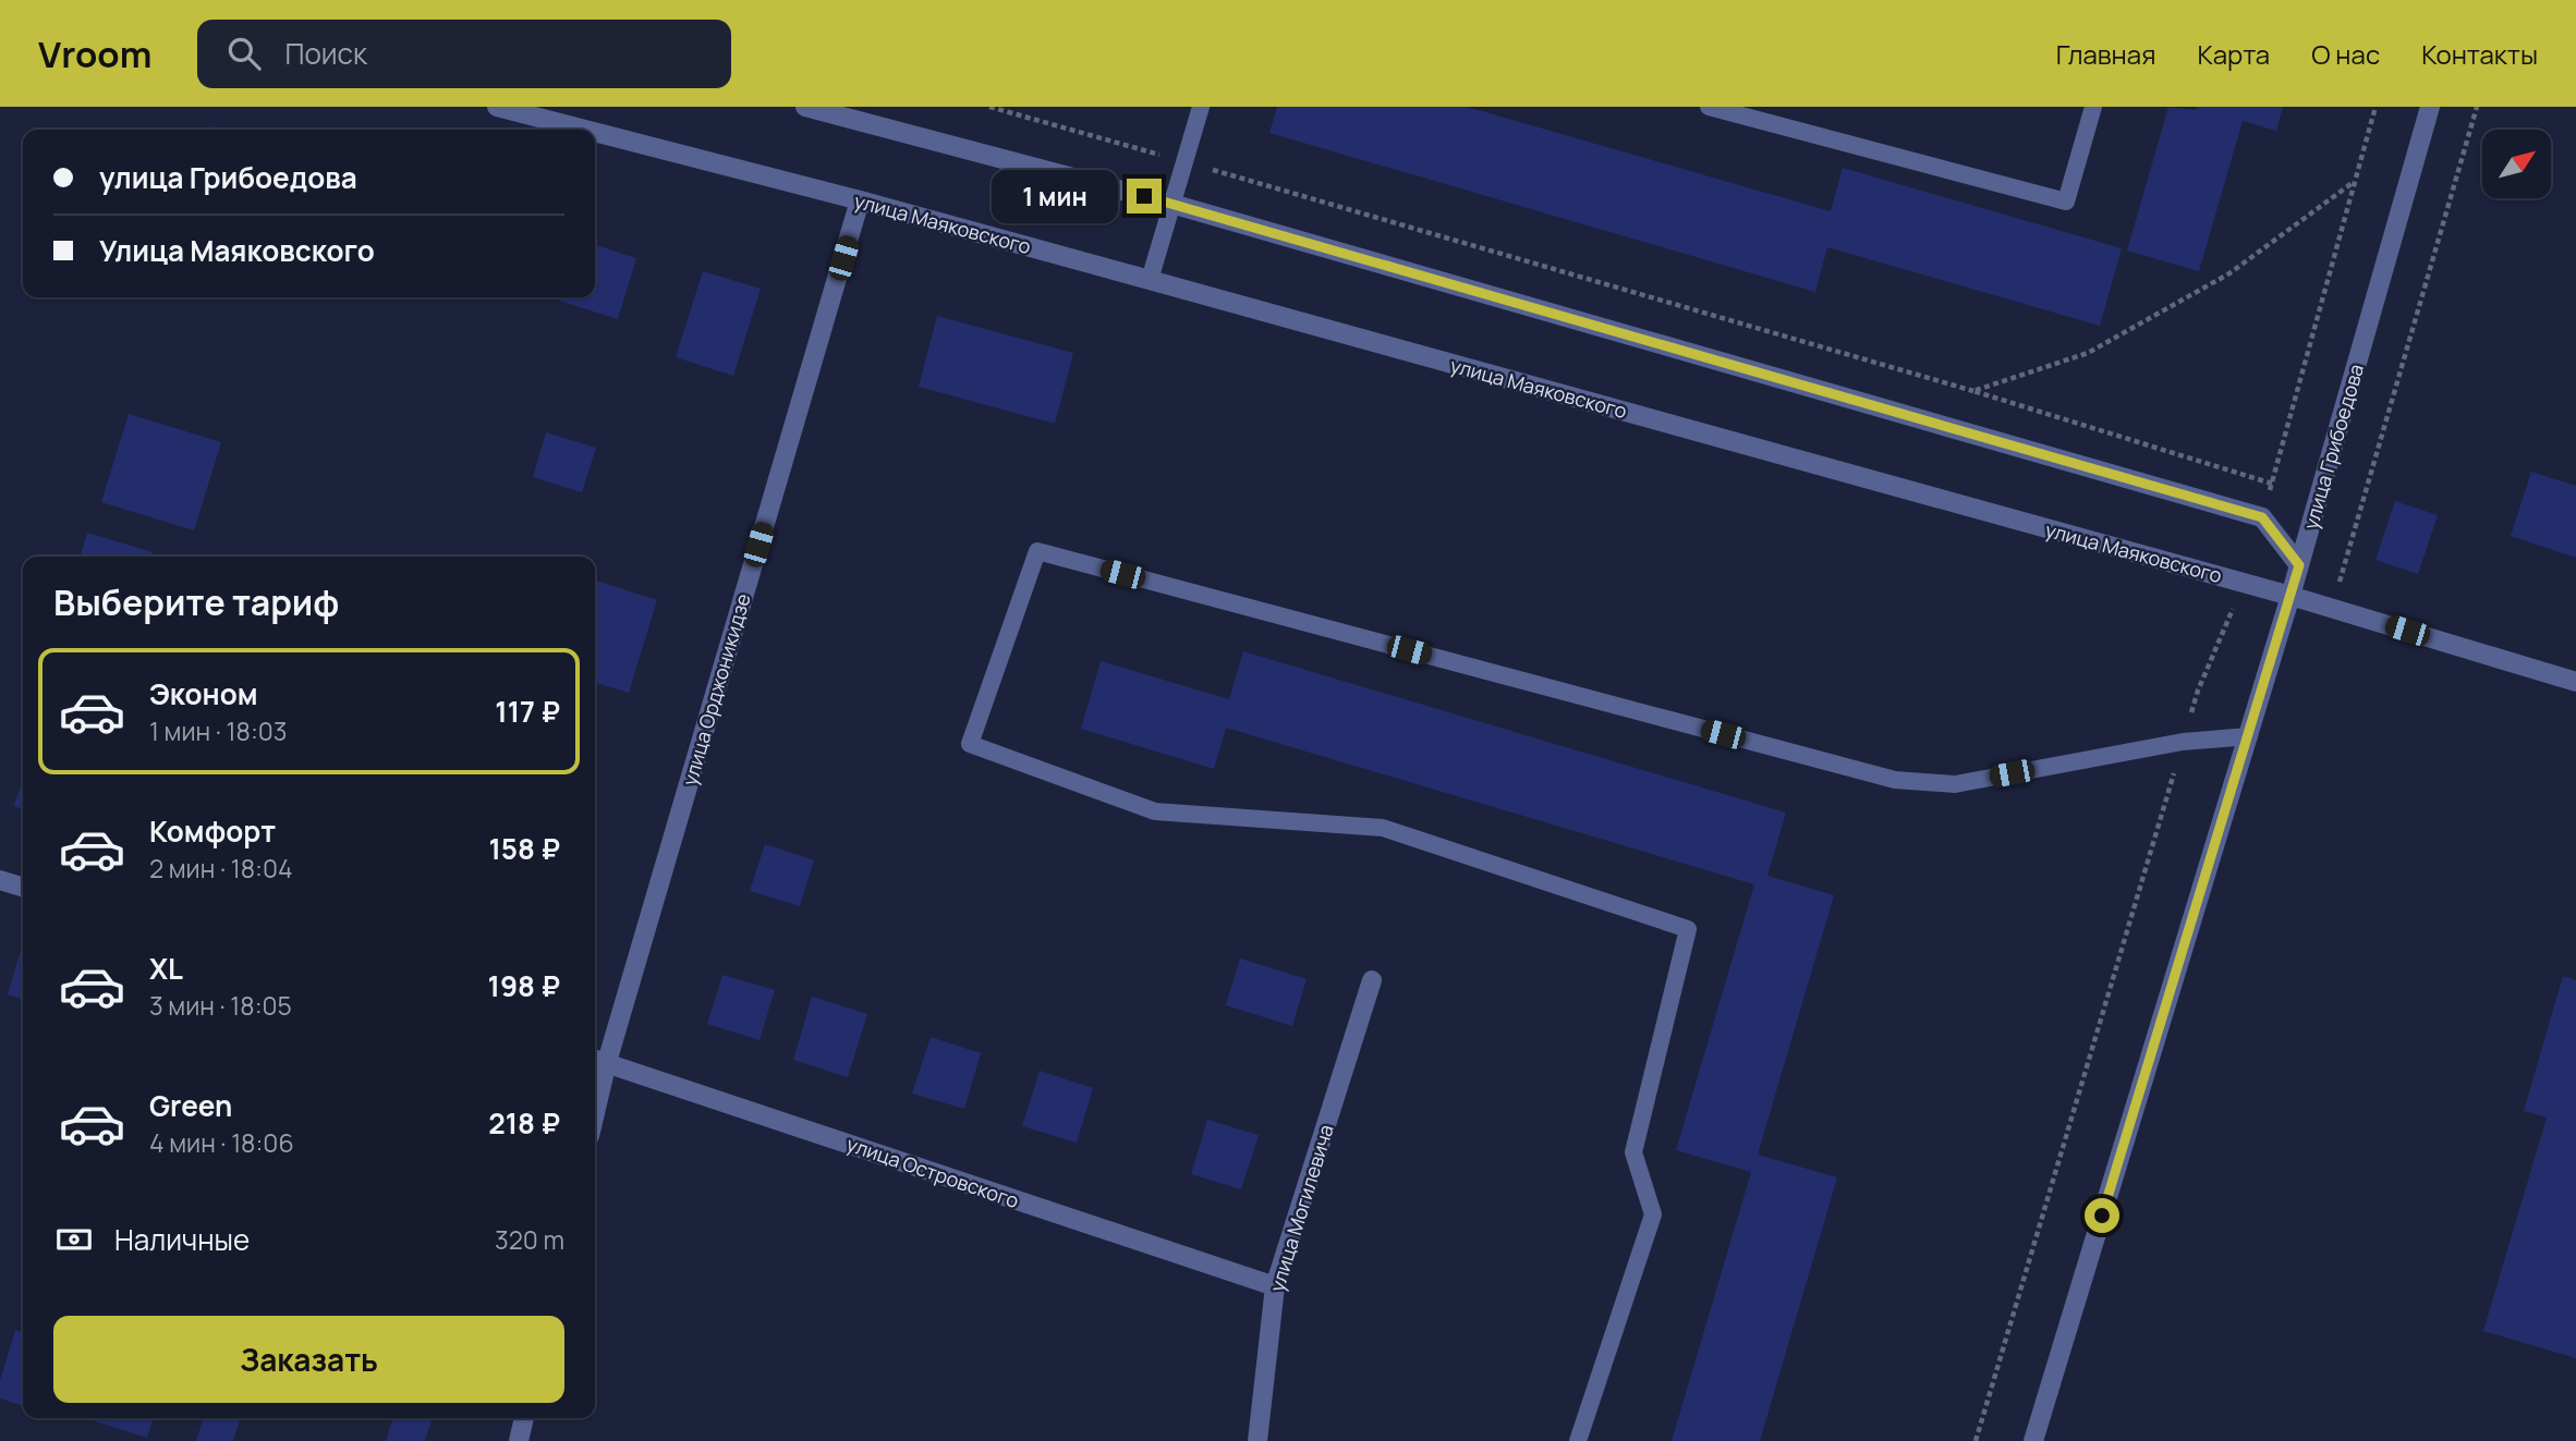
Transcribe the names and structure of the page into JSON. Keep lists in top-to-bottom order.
{
  "streets": {
    "street": [
      "улица Маяковского",
      "улица Грибоедова",
      "улица Орджоникидзе",
      "улица Островского",
      "улица Могилевича"
    ]
  },
  "crossings": [
    ["улица Маяковского", "улица Грибоедова"],
    ["улица Маяковского", "улица Орджоникидзе"],
    ["улица Орджоникидзе", "улица Островского"],
    ["улица Островского", "улица Могилевича"]
  ],
  "north": "top right",
  "page": {
    "header": "Vroom",
    "search": "Поиск",
    "nav": [
      "Главная",
      "Карта",
      "О нас",
      "Контакты"
    ],
    "banner": ["улица Грибоедова", "Улица Маяковского"],
    "bubble": "1 мин",
    "heading": "Выберите тариф",
    "list": [
      {
        "name": "Эконом",
        "note": "1 мин · 18:03",
        "value": "117 ₽"
      },
      {
        "name": "Комфорт",
        "note": "2 мин · 18:04",
        "value": "158 ₽"
      },
      {
        "name": "XL",
        "note": "3 мин · 18:05",
        "value": "198 ₽"
      },
      {
        "name": "Green",
        "note": "4 мин · 18:06",
        "value": "218 ₽"
      }
    ],
    "pay": ["Наличные", "320 m"],
    "buttons": "Заказать"
  }
}
